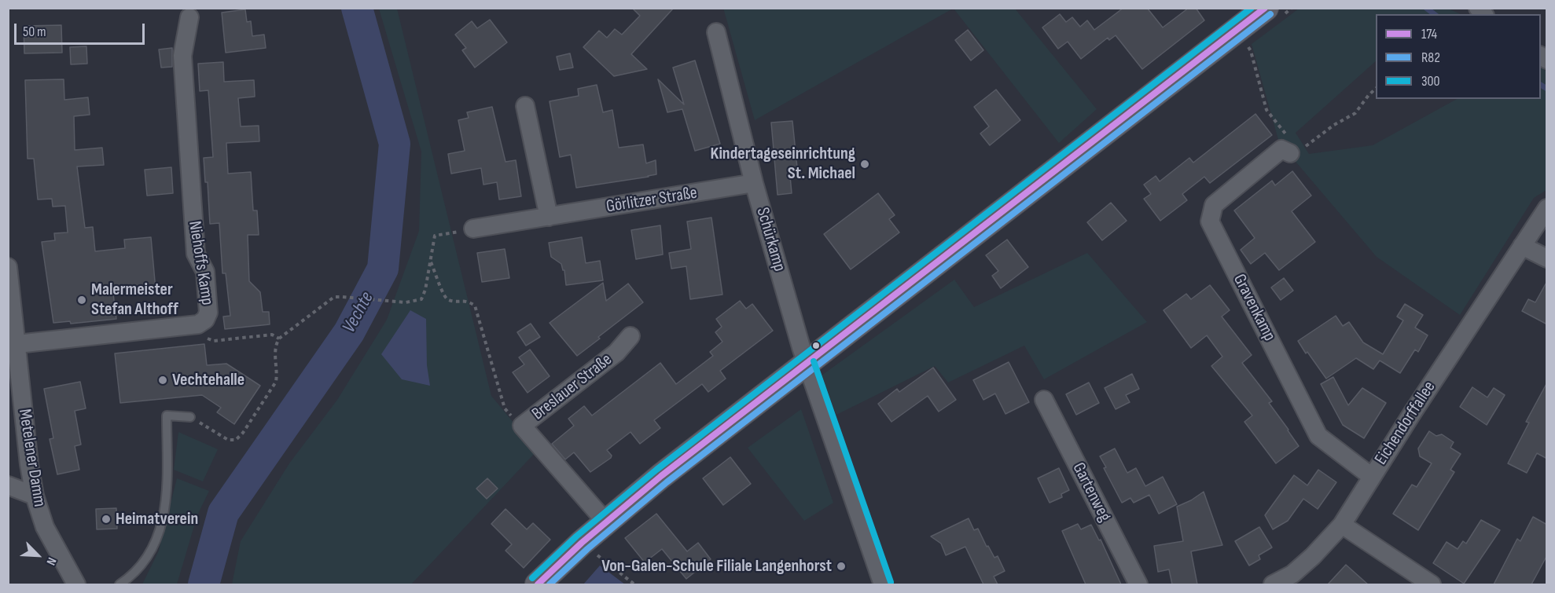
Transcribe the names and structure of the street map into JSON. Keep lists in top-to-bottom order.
{
  "streets": {
    "street": [
      "Görlitzer Straße",
      "Schürkamp",
      "Niehoffs Kamp",
      "Gravenkamp",
      "Breslauer Straße",
      "Eichendorffallee",
      "Metelener Damm",
      "Gartenweg"
    ]
  },
  "crossings": [
    ["Görlitzer Straße", "Schürkamp"],
    ["Niehoffs Kamp", "Metelener Damm"],
    ["Gravenkamp", "Eichendorffallee"]
  ],
  "water": ["Vechte"],
  "places": [
    "Kindertageseinrichtung St. Michael",
    "Malermeister Stefan Althoff",
    "Vechtehalle",
    "Heimatverein",
    "Von-Galen-Schule Filiale Langenhorst"
  ],
  "lines": ["transit line 174", "transit line 300", "transit line R82"],
  "legend": ["174", "R82", "300"],
  "scale_bar": "50 m",
  "north": "bottom right"
}
